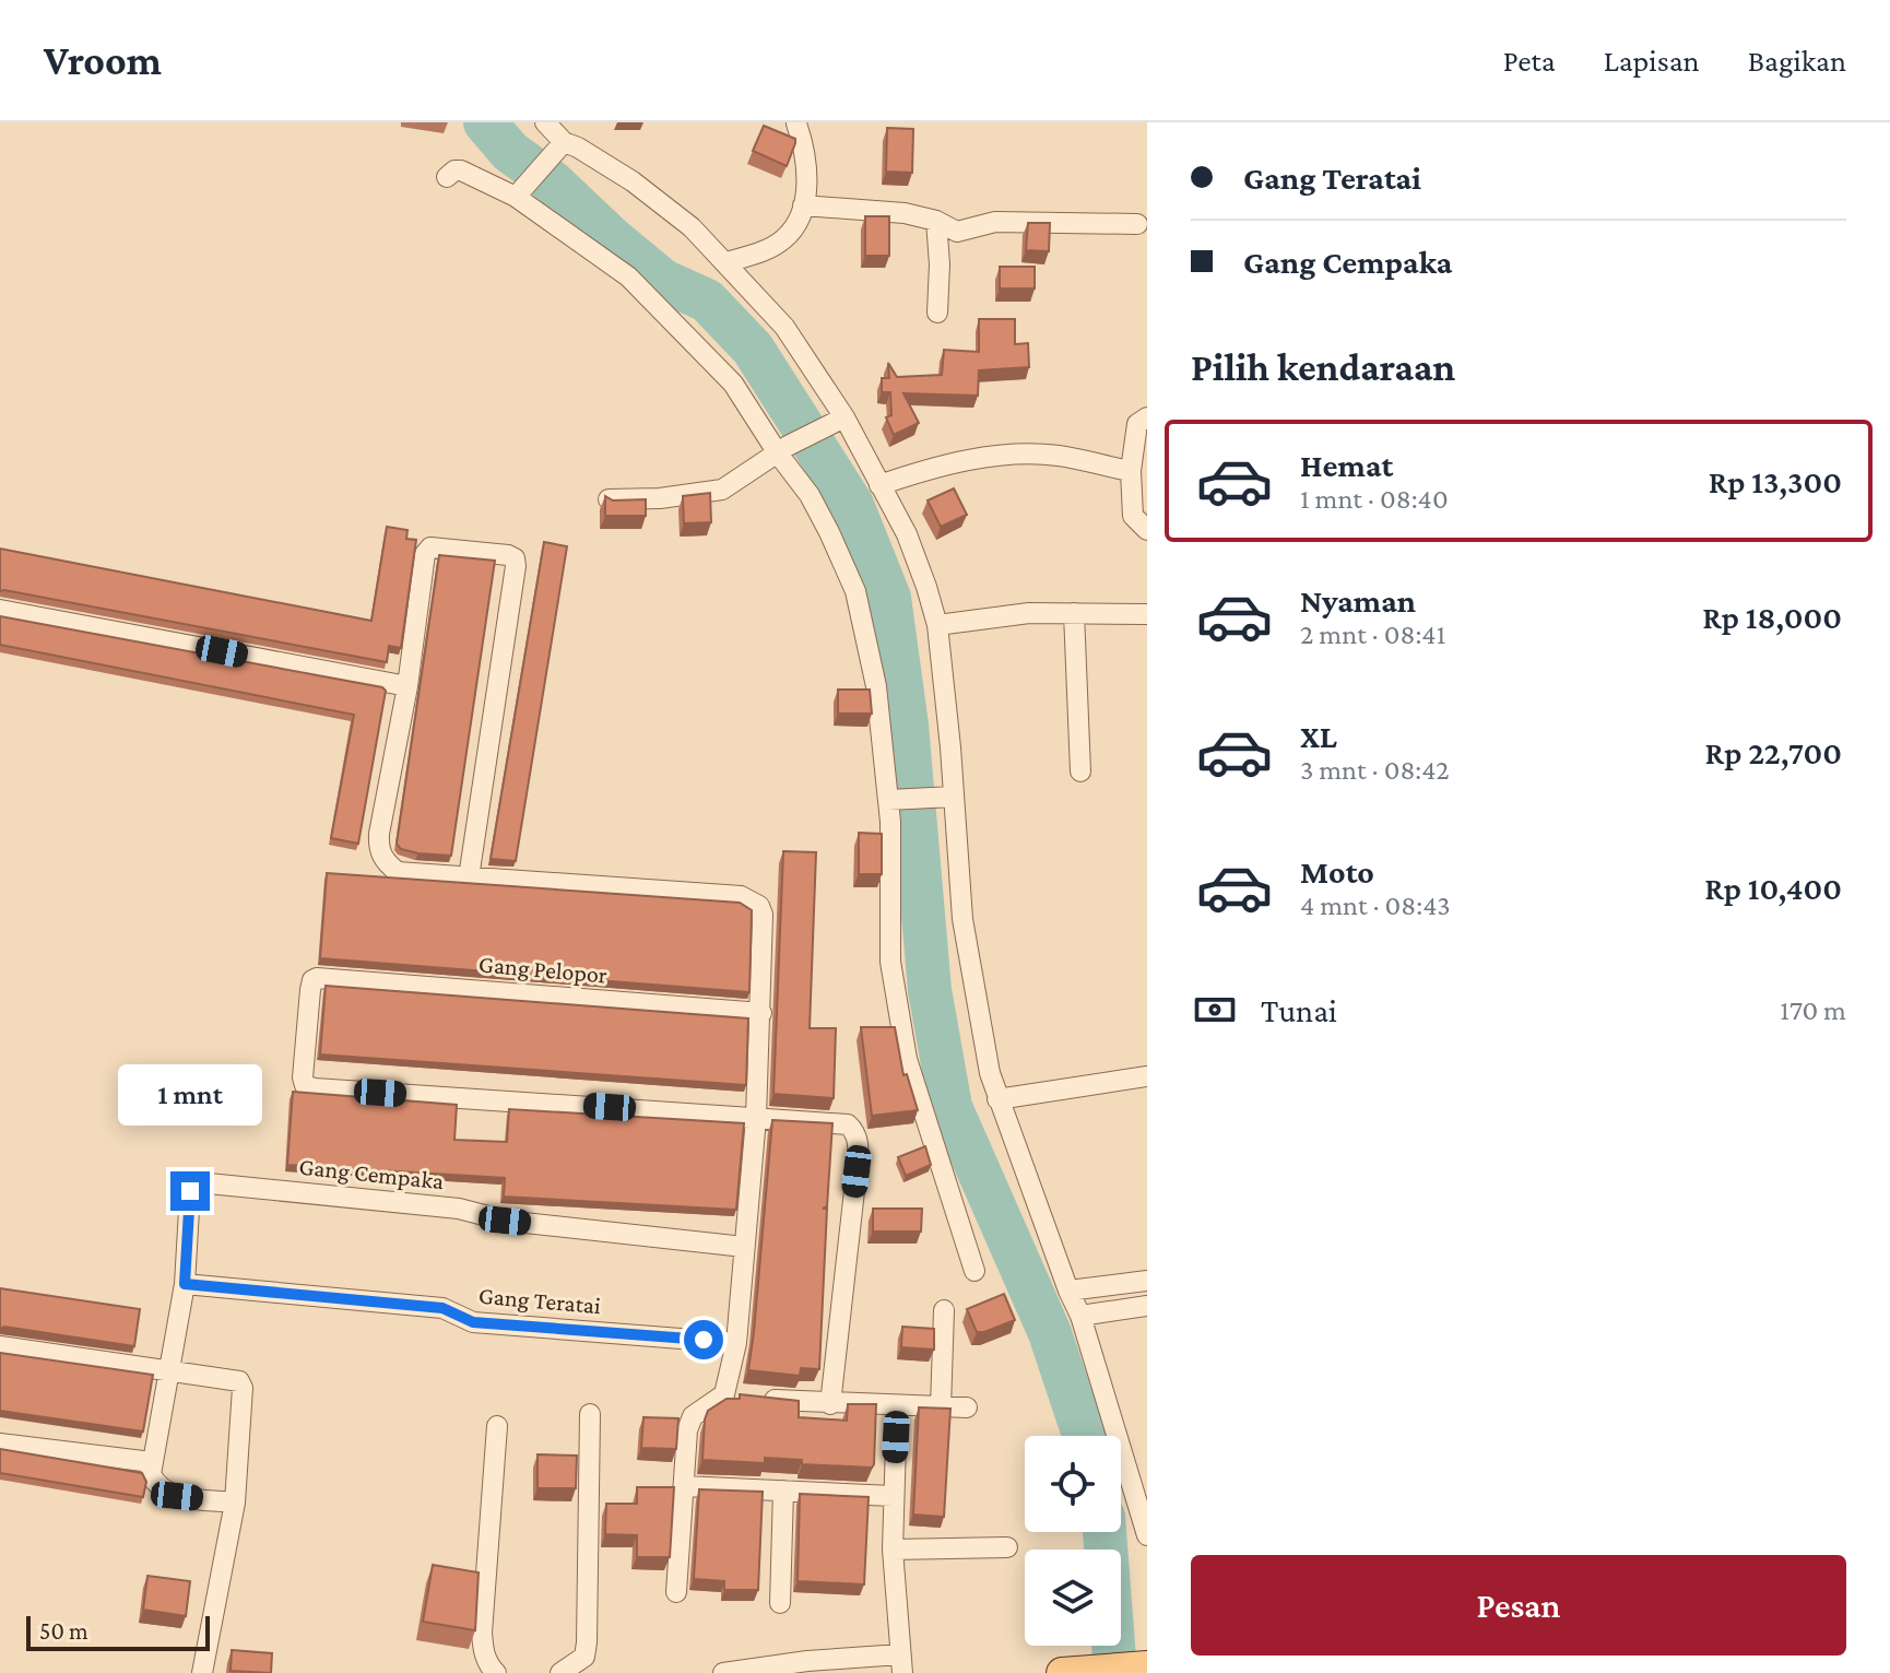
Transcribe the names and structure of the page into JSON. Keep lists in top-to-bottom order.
{
  "streets": {
    "street": ["Gang Pelopor", "Gang Cempaka", "Gang Teratai"]
  },
  "crossings": [
    ["Gang Cempaka", "Gang Teratai"]
  ],
  "scale_bar": "50 m",
  "page": {
    "header": "Vroom",
    "nav": ["Peta", "Lapisan", "Bagikan"],
    "banner": ["Gang Teratai", "Gang Cempaka"],
    "heading": "Pilih kendaraan",
    "list": [
      {
        "name": "Hemat",
        "note": "1 mnt · 08:40",
        "value": "Rp 13,300"
      },
      {
        "name": "Nyaman",
        "note": "2 mnt · 08:41",
        "value": "Rp 18,000"
      },
      {
        "name": "XL",
        "note": "3 mnt · 08:42",
        "value": "Rp 22,700"
      },
      {
        "name": "Moto",
        "note": "4 mnt · 08:43",
        "value": "Rp 10,400"
      }
    ],
    "pay": ["Tunai", "170 m"],
    "bubble": "1 mnt",
    "buttons": "Pesan",
    "scale": "50 m"
  }
}
